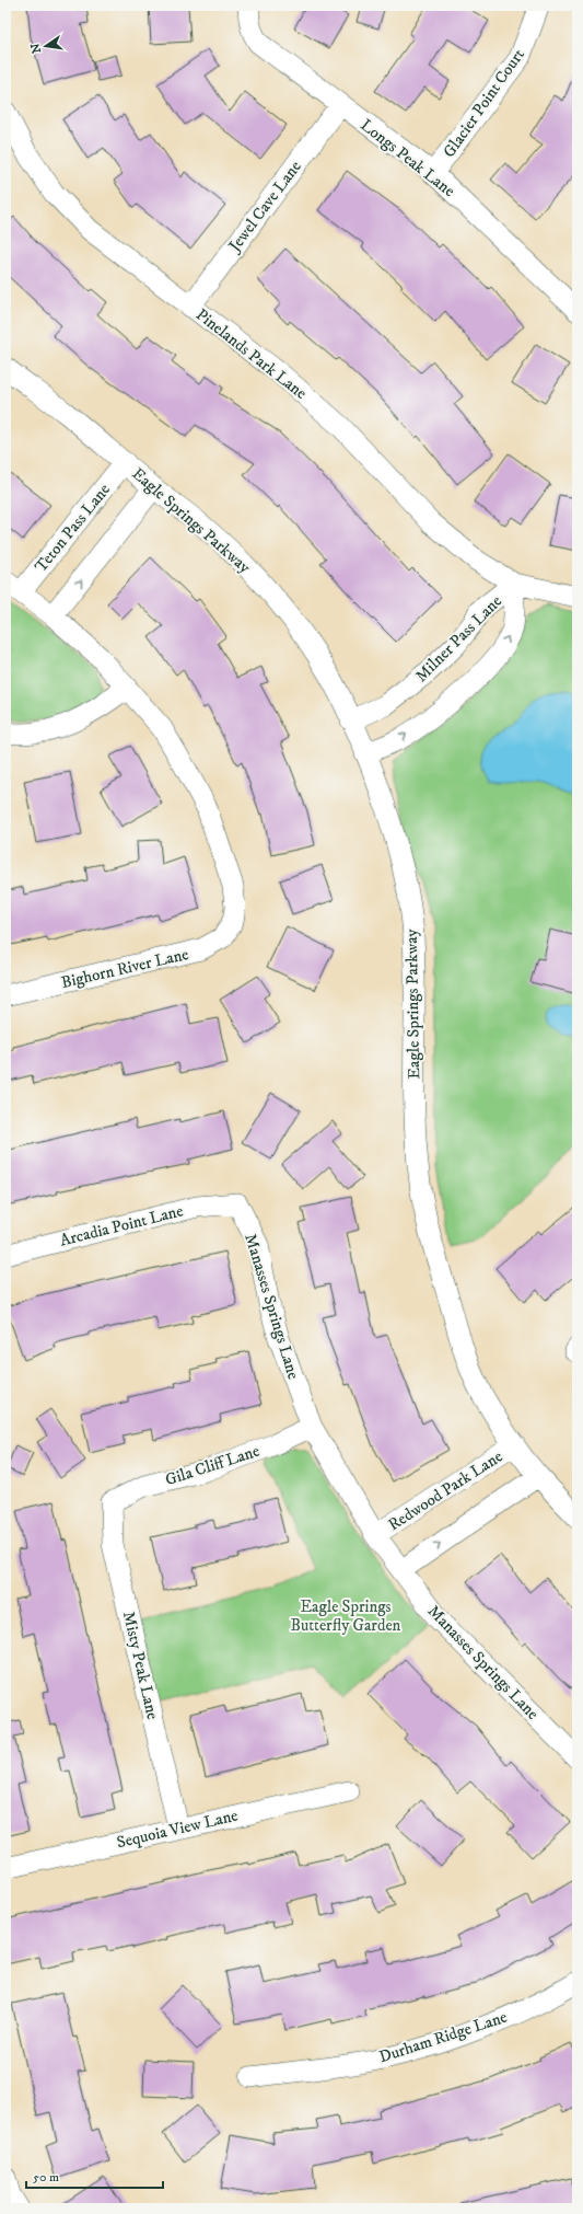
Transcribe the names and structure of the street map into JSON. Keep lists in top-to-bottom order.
{
  "streets": {
    "street": [
      "Glacier Point Court",
      "Longs Peak Lane",
      "Jewel Cave Lane",
      "Pinelands Park Lane",
      "Eagle Springs Parkway",
      "Teton Pass Lane",
      "Milner Pass Lane",
      "Bighorn River Lane",
      "Arcadia Point Lane",
      "Manasses Springs Lane",
      "Gila Cliff Lane",
      "Redwood Park Lane",
      "Misty Peak Lane",
      "Sequoia View Lane",
      "Durham Ridge Lane"
    ]
  },
  "crossings": [
    ["Glacier Point Court", "Longs Peak Lane"],
    ["Longs Peak Lane", "Jewel Cave Lane"],
    ["Jewel Cave Lane", "Pinelands Park Lane"],
    ["Pinelands Park Lane", "Milner Pass Lane"],
    ["Eagle Springs Parkway", "Teton Pass Lane"],
    ["Eagle Springs Parkway", "Milner Pass Lane"],
    ["Eagle Springs Parkway", "Redwood Park Lane"],
    ["Arcadia Point Lane", "Manasses Springs Lane"],
    ["Manasses Springs Lane", "Gila Cliff Lane"],
    ["Manasses Springs Lane", "Redwood Park Lane"],
    ["Gila Cliff Lane", "Misty Peak Lane"],
    ["Misty Peak Lane", "Sequoia View Lane"]
  ],
  "parks": ["Eagle Springs Butterfly Garden"],
  "scale_bar": "50 m",
  "north": "left"
}
